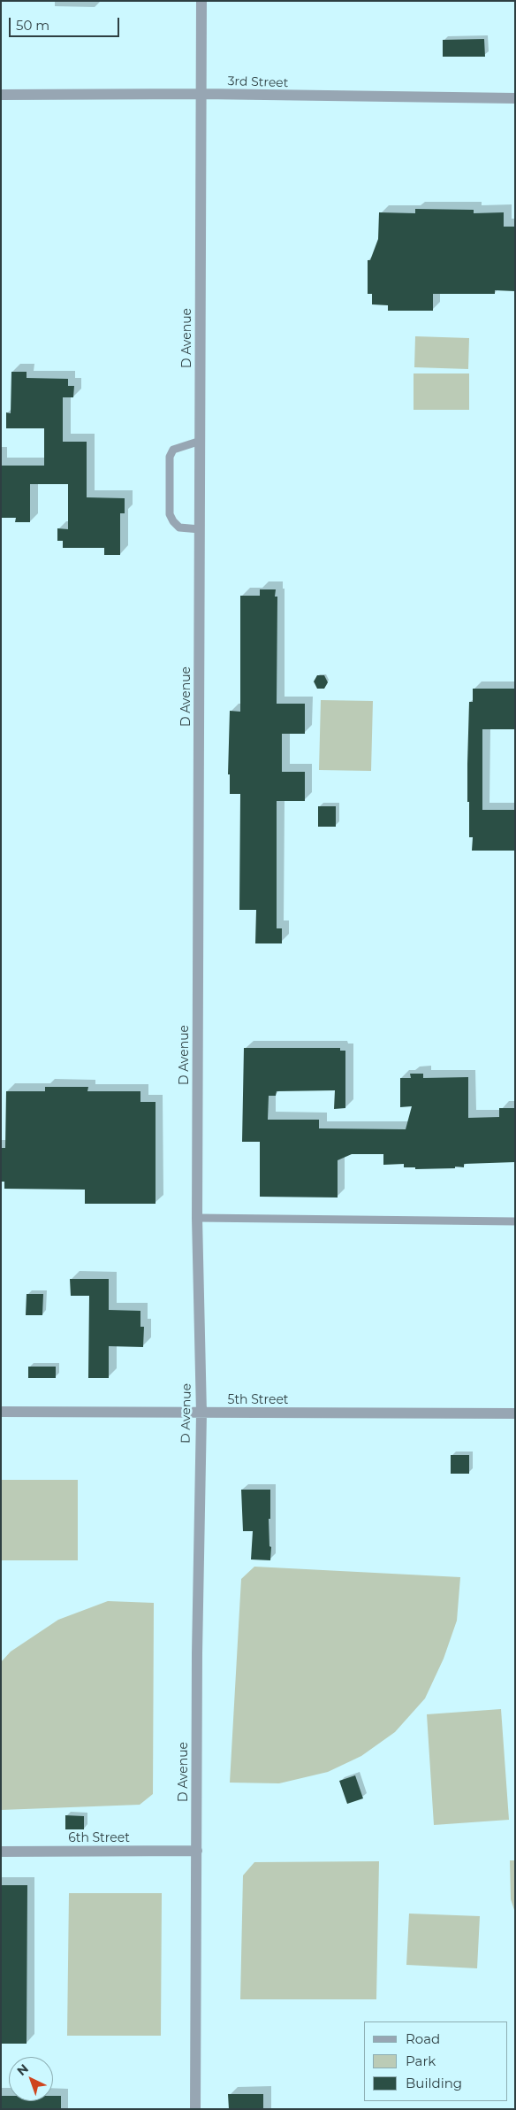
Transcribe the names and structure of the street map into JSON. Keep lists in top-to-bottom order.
{
  "streets": {
    "street": [
      "3rd Street",
      "D Avenue",
      "5th Street",
      "6th Street"
    ]
  },
  "crossings": [
    ["3rd Street", "D Avenue"],
    ["D Avenue", "5th Street"],
    ["D Avenue", "6th Street"]
  ],
  "legend": ["Road", "Park", "Building"],
  "scale_bar": "50 m",
  "north": "top left"
}
